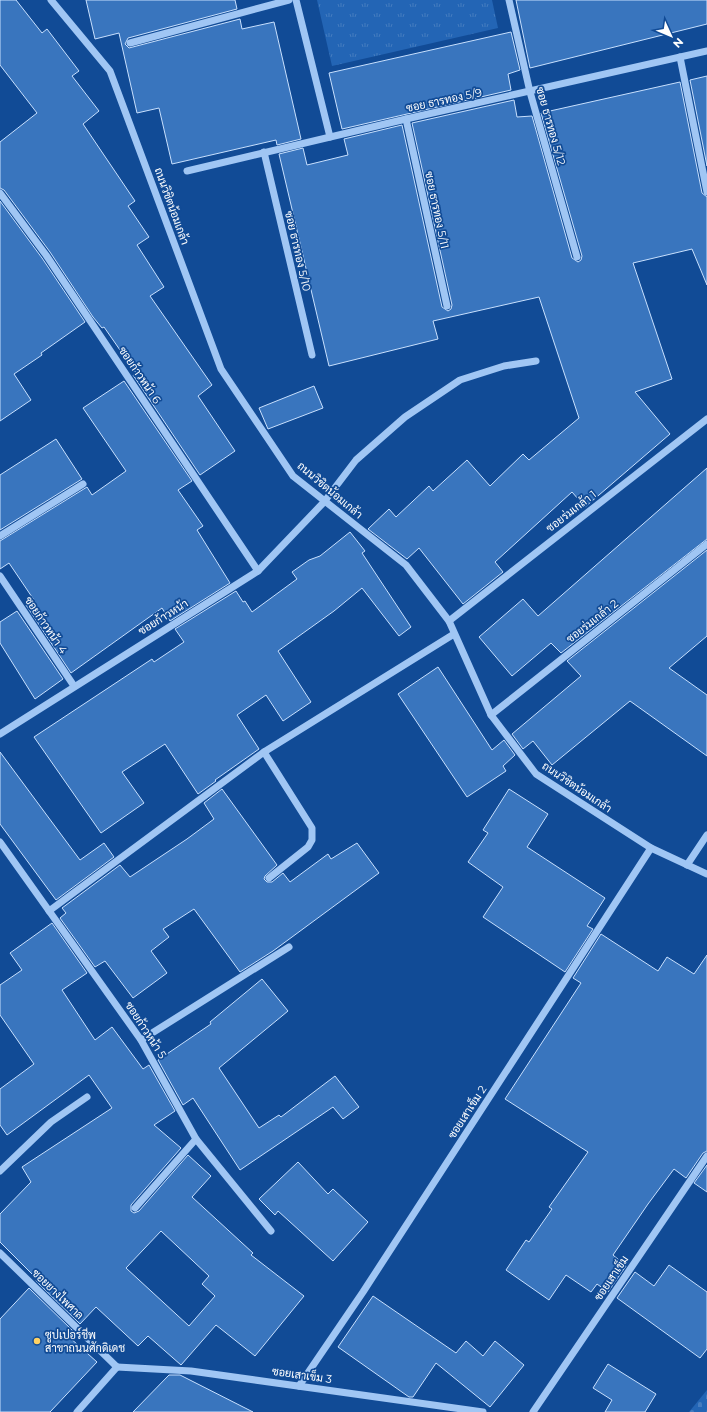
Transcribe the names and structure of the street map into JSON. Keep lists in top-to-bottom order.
{
  "streets": {
    "street": [
      "ซอย ธารทอง 5/9",
      "ซอย ธารทอง 5/12",
      "ถนนวิชิตน้อมเกล้า",
      "ซอย ธารทอง 5/11",
      "ซอย ธารทอง 5/10",
      "ซอยก้าวหน้า 6",
      "ซอยร่มเกล้า 1",
      "ซอยก้าวหน้า",
      "ซอยร่มเกล้า 2",
      "ซอยก้าวหน้า 4",
      "ซอยก้าวหน้า 5",
      "ซอยเสาเข็ม 2",
      "ซอยเสาเข็ม",
      "ซอยยางไพศาล",
      "ซอยเสาเข็ม 3"
    ]
  },
  "crossings": [
    ["ซอย ธารทอง 5/9", "ซอย ธารทอง 5/12"],
    ["ซอย ธารทอง 5/9", "ซอย ธารทอง 5/11"],
    ["ซอย ธารทอง 5/9", "ซอย ธารทอง 5/10"],
    ["ถนนวิชิตน้อมเกล้า", "ซอยร่มเกล้า 1"],
    ["ถนนวิชิตน้อมเกล้า", "ซอยก้าวหน้า"],
    ["ถนนวิชิตน้อมเกล้า", "ซอยร่มเกล้า 2"],
    ["ถนนวิชิตน้อมเกล้า", "ซอยเสาเข็ม 2"],
    ["ซอยก้าวหน้า 6", "ซอยก้าวหน้า"],
    ["ซอยก้าวหน้า", "ซอยก้าวหน้า 4"],
    ["ซอยเสาเข็ม 2", "ซอยเสาเข็ม 3"],
    ["ซอยยางไพศาล", "ซอยเสาเข็ม 3"]
  ],
  "places": ["ซูปเปอร์ชีพ สาขาถนนศักดิเดช"],
  "north": "bottom right"
}
